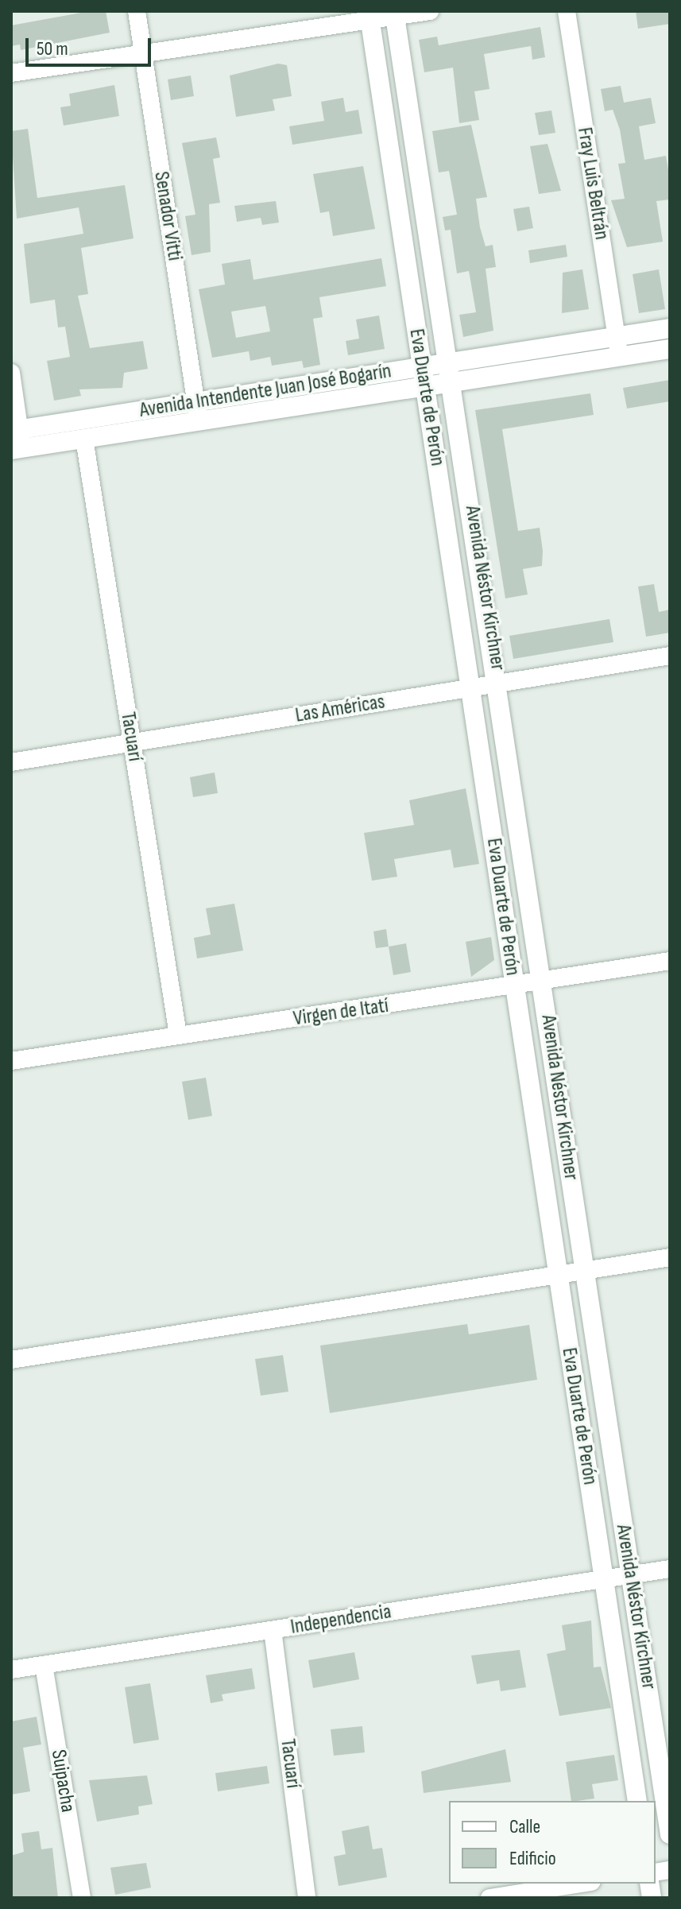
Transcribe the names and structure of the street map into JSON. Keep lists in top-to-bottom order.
{
  "streets": {
    "street": [
      "Fray Luis Beltrán",
      "Senador Vitti",
      "Avenida Intendente Juan José Bogarín",
      "Eva Duarte de Perón",
      "Avenida Néstor Kirchner",
      "Las Américas",
      "Tacuarí",
      "Virgen de Itatí",
      "Independencia",
      "Suipacha"
    ]
  },
  "crossings": [
    ["Fray Luis Beltrán", "Avenida Intendente Juan José Bogarín"],
    ["Senador Vitti", "Avenida Intendente Juan José Bogarín"],
    ["Avenida Intendente Juan José Bogarín", "Eva Duarte de Perón"],
    ["Avenida Intendente Juan José Bogarín", "Avenida Néstor Kirchner"],
    ["Avenida Intendente Juan José Bogarín", "Tacuarí"],
    ["Eva Duarte de Perón", "Avenida Néstor Kirchner"],
    ["Eva Duarte de Perón", "Las Américas"],
    ["Eva Duarte de Perón", "Virgen de Itatí"],
    ["Eva Duarte de Perón", "Independencia"],
    ["Avenida Néstor Kirchner", "Las Américas"],
    ["Avenida Néstor Kirchner", "Virgen de Itatí"],
    ["Avenida Néstor Kirchner", "Independencia"],
    ["Las Américas", "Tacuarí"],
    ["Tacuarí", "Virgen de Itatí"],
    ["Tacuarí", "Independencia"],
    ["Independencia", "Suipacha"]
  ],
  "legend": ["Calle", "Edificio"],
  "scale_bar": "50 m"
}
